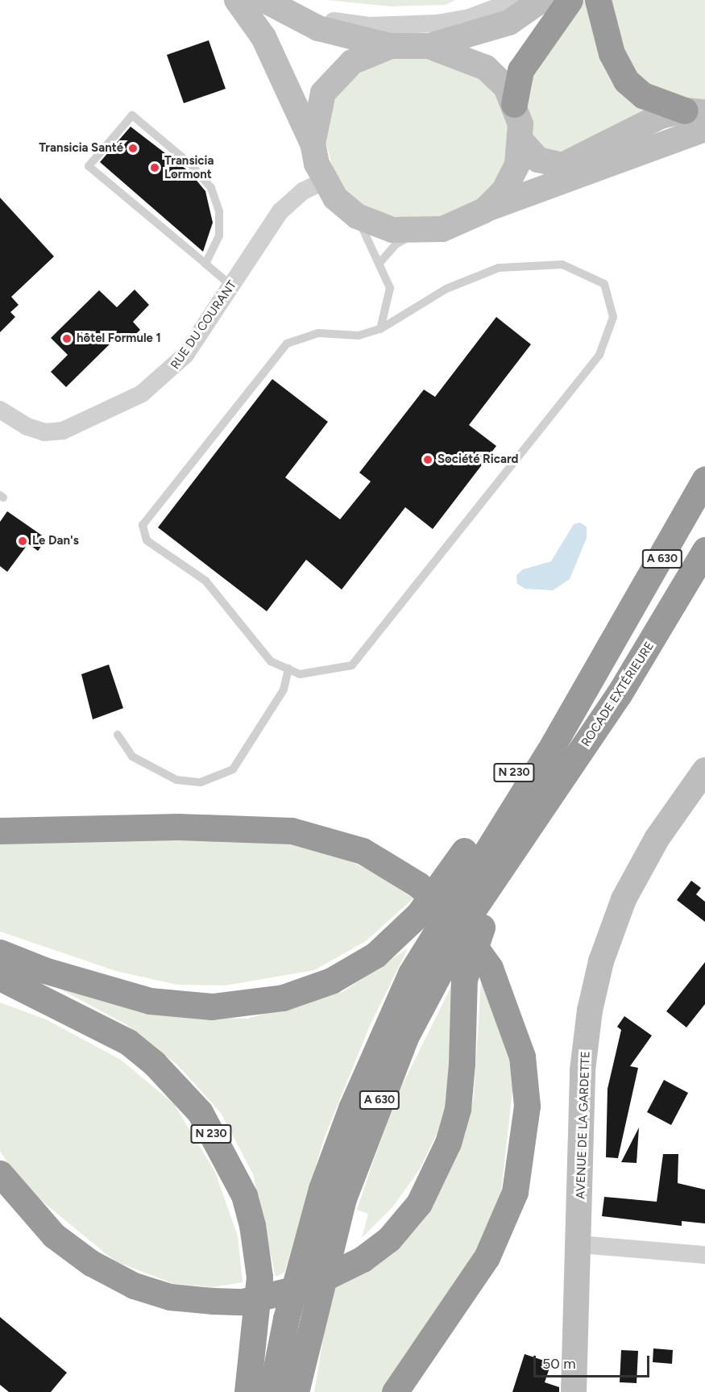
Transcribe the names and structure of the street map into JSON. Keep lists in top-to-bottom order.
{
  "streets": {
    "highway": ["A 630", "ROCADE EXTÉRIEURE", "N 230"],
    "main road": ["AVENUE DE LA GARDETTE"],
    "street": ["RUE DU COURANT"]
  },
  "crossings": [
    ["A 630", "ROCADE EXTÉRIEURE"],
    ["A 630", "N 230"]
  ],
  "places": [
    "Transicia Santé",
    "Transicia Lormont",
    "hôtel Formule 1",
    "Société Ricard",
    "Le Dan's"
  ],
  "scale_bar": "50 m"
}
